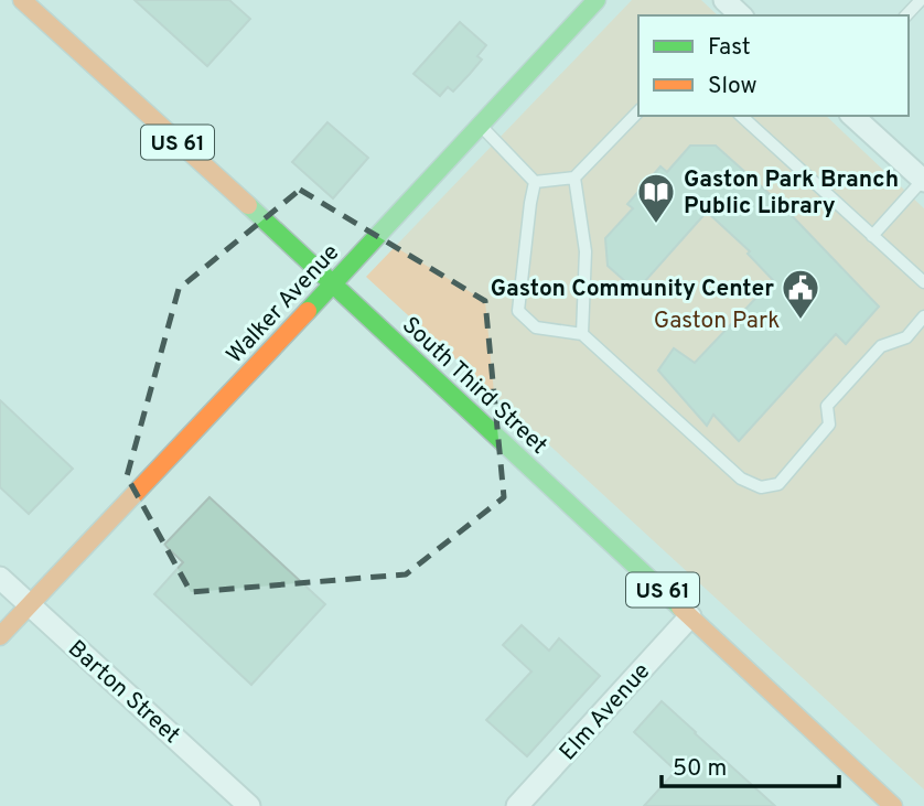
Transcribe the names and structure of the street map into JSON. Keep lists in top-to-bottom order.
{
  "streets": {
    "main road": ["US 61", "Walker Avenue", "South Third Street"],
    "street": ["Barton Street", "Elm Avenue"]
  },
  "crossings": [
    ["Walker Avenue", "South Third Street"],
    ["Walker Avenue", "Barton Street"],
    ["South Third Street", "Elm Avenue"]
  ],
  "parks": ["Gaston Park"],
  "places": {
    "library": ["Gaston Park Branch Public Library"],
    "public building": ["Gaston Community Center"]
  },
  "legend": ["Fast", "Slow"],
  "scale_bar": "50 m"
}
